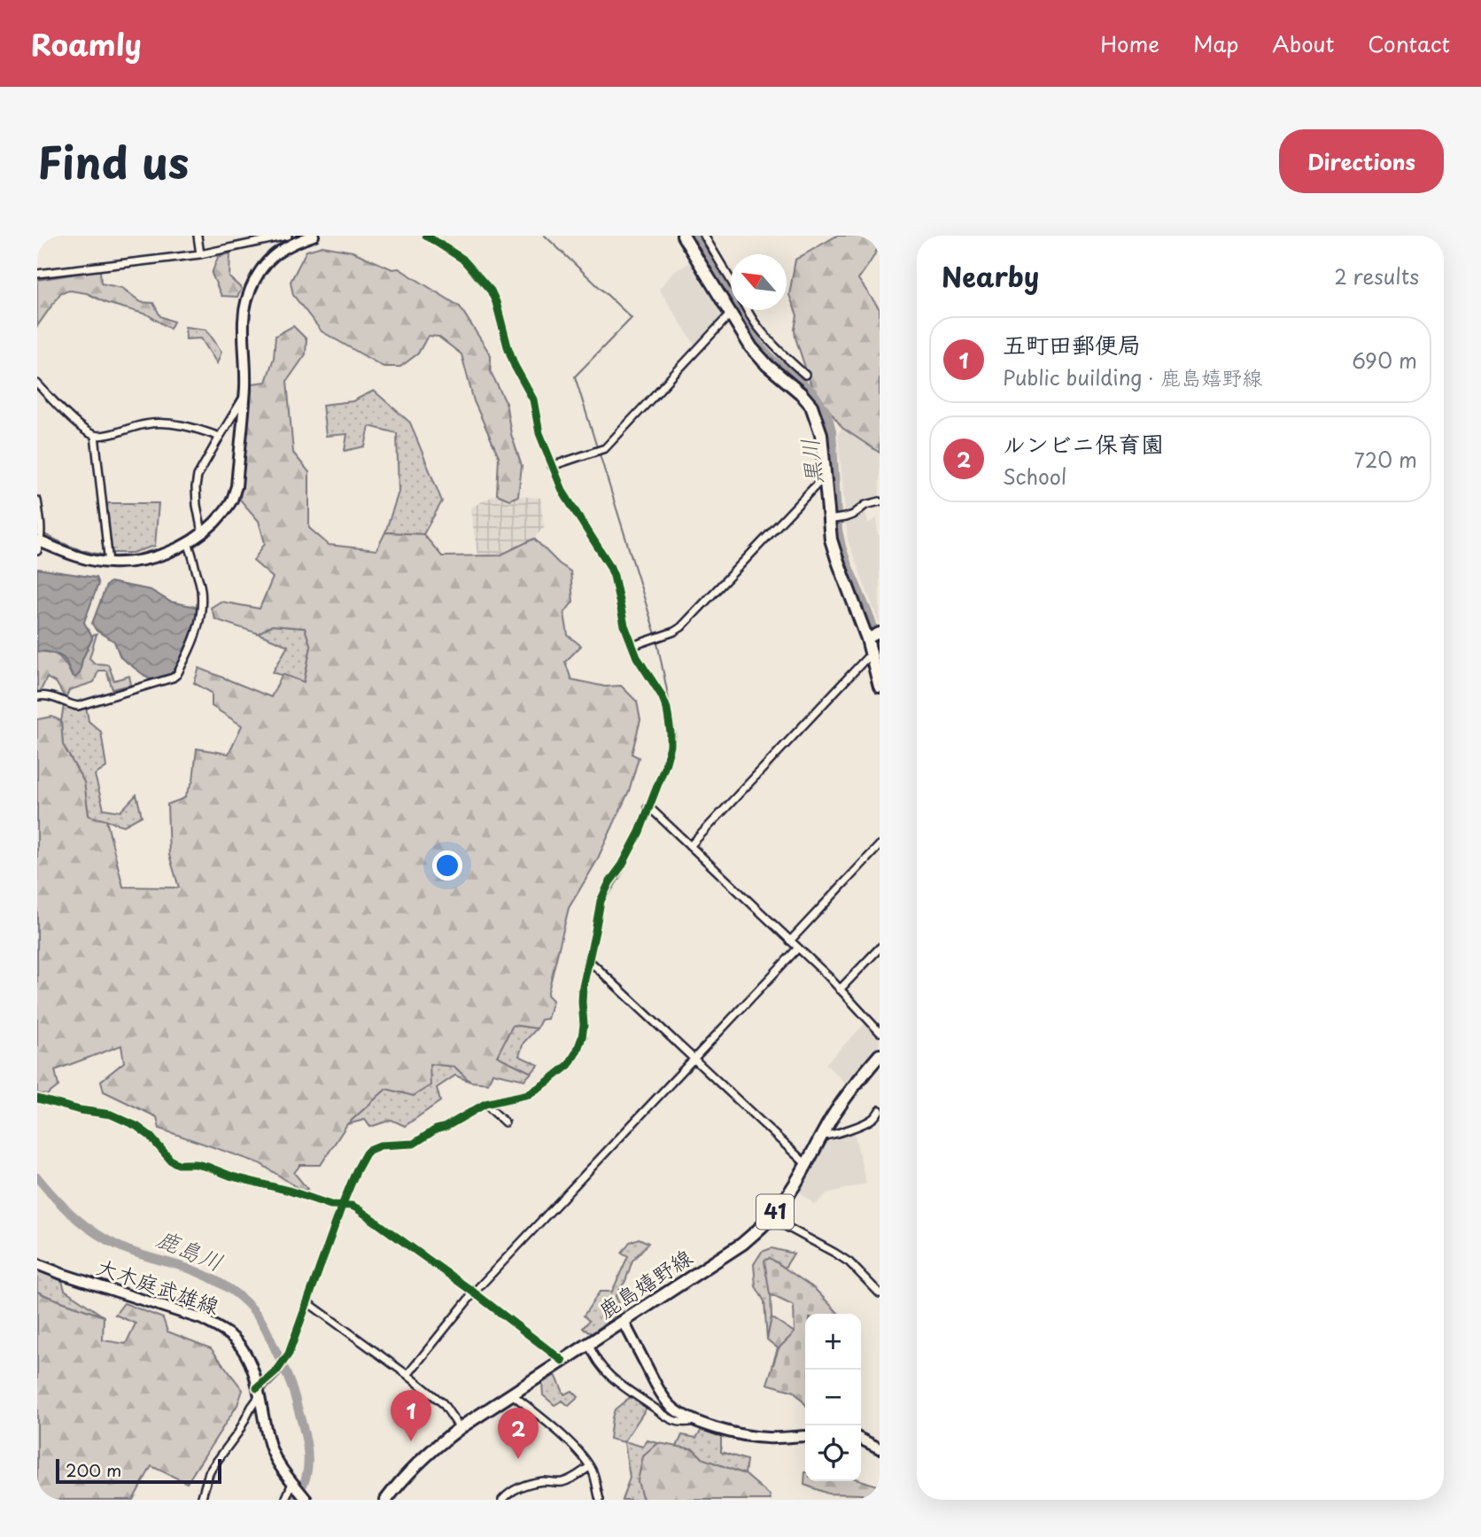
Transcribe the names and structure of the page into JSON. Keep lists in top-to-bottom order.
{
  "streets": {
    "main road": ["41", "鹿島嬉野線", "大木庭武雄線"]
  },
  "water": ["黒川", "鹿島川"],
  "scale_bar": "200 m",
  "north": "top left",
  "page": {
    "header": "Roamly",
    "nav": [
      "Home",
      "Map",
      "About",
      "Contact"
    ],
    "title": "Find us",
    "buttons": "Directions",
    "heading": ["Nearby", "2 results"],
    "list": [
      {
        "mark": "1",
        "name": "五町田郵便局",
        "note": "Public building · 鹿島嬉野線",
        "value": "690 m"
      },
      {
        "mark": "2",
        "name": "ルンビニ保育園",
        "note": "School",
        "value": "720 m"
      }
    ],
    "map_buttons": ["+", "−"],
    "pins": ["1", "2"],
    "scale": "200 m"
  }
}
